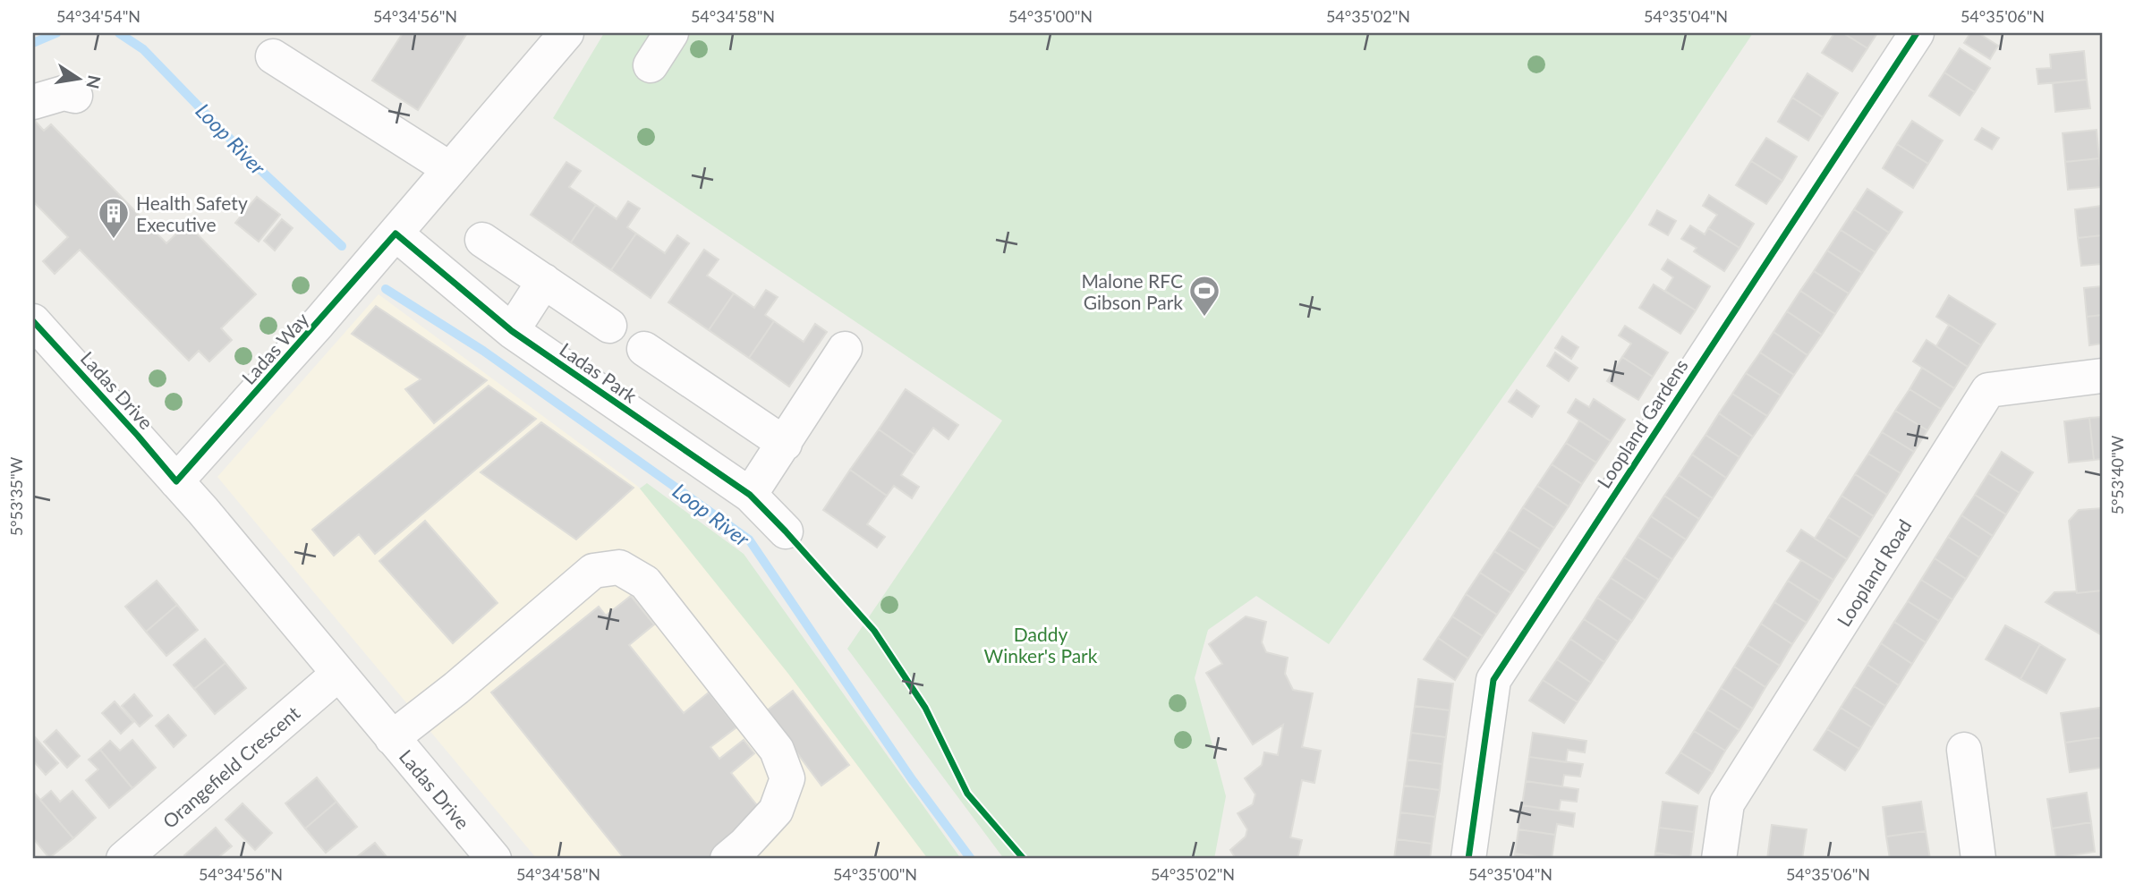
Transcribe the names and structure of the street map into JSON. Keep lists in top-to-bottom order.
{
  "streets": {
    "street": [
      "Ladas Way",
      "Ladas Park",
      "Ladas Drive",
      "Loopland Gardens",
      "Loopland Road",
      "Orangefield Crescent"
    ]
  },
  "crossings": [
    ["Ladas Way", "Ladas Park"],
    ["Ladas Way", "Ladas Drive"],
    ["Ladas Drive", "Orangefield Crescent"]
  ],
  "water": ["Loop River"],
  "parks": ["Daddy Winker's Park"],
  "places": {
    "building": ["Health Safety Executive"],
    "sports": ["Malone RFC Gibson Park"]
  },
  "north": "right",
  "coordinates": [
    "54°34'54\"N",
    "54°34'56\"N",
    "54°34'58\"N",
    "54°35'00\"N",
    "54°35'02\"N",
    "54°35'04\"N",
    "54°35'06\"N",
    "5°53'40\"W",
    "5°53'35\"W"
  ]
}
